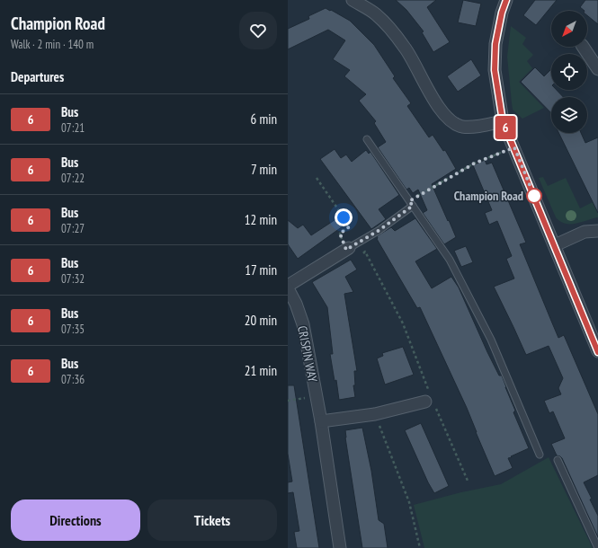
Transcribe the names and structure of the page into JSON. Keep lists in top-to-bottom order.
{
  "streets": {
    "street": ["CRISPIN WAY"]
  },
  "places": ["Champion Road"],
  "lines": ["bus line 6"],
  "north": "bottom left",
  "page": {
    "heading": [
      ["Champion Road", "Walk · 2 min · 140 m"],
      "Departures"
    ],
    "on_map": "6",
    "list": [
      {
        "mark": "6",
        "name": "Bus",
        "note": "07:21",
        "value": "6 min"
      },
      {
        "mark": "6",
        "name": "Bus",
        "note": "07:22",
        "value": "7 min"
      },
      {
        "mark": "6",
        "name": "Bus",
        "note": "07:27",
        "value": "12 min"
      },
      {
        "mark": "6",
        "name": "Bus",
        "note": "07:32",
        "value": "17 min"
      },
      {
        "mark": "6",
        "name": "Bus",
        "note": "07:35",
        "value": "20 min"
      },
      {
        "mark": "6",
        "name": "Bus",
        "note": "07:36",
        "value": "21 min"
      }
    ],
    "buttons": ["Directions", "Tickets"]
  }
}
